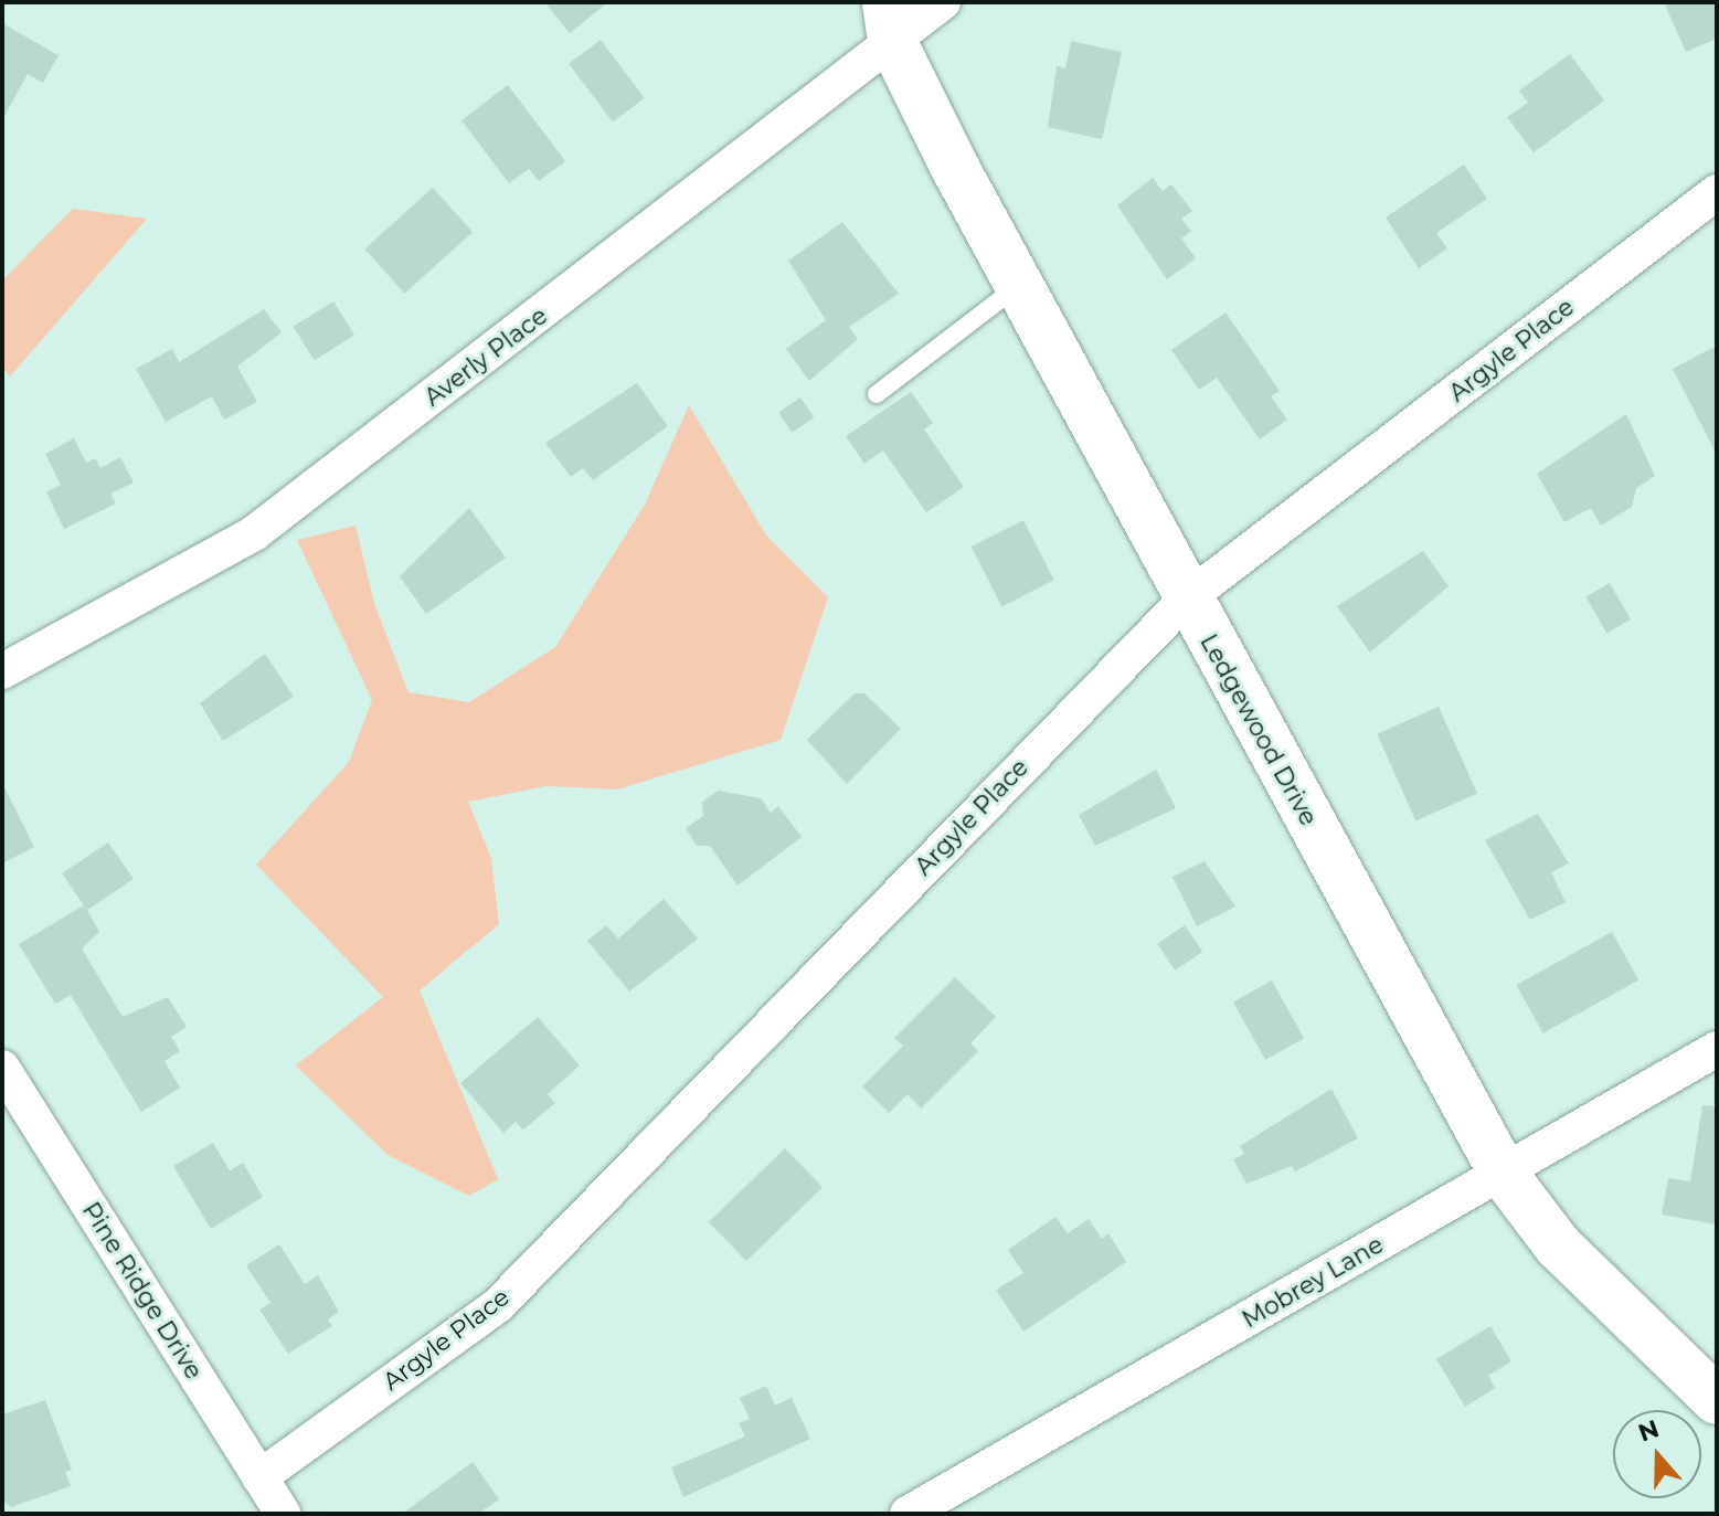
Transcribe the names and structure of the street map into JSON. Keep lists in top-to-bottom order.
{
  "streets": {
    "street": [
      "Argyle Place",
      "Averly Place",
      "Ledgewood Drive",
      "Mobrey Lane",
      "Pine Ridge Drive"
    ]
  },
  "crossings": [
    ["Argyle Place", "Ledgewood Drive"],
    ["Argyle Place", "Pine Ridge Drive"],
    ["Averly Place", "Ledgewood Drive"],
    ["Ledgewood Drive", "Mobrey Lane"]
  ],
  "north": "top"
}
